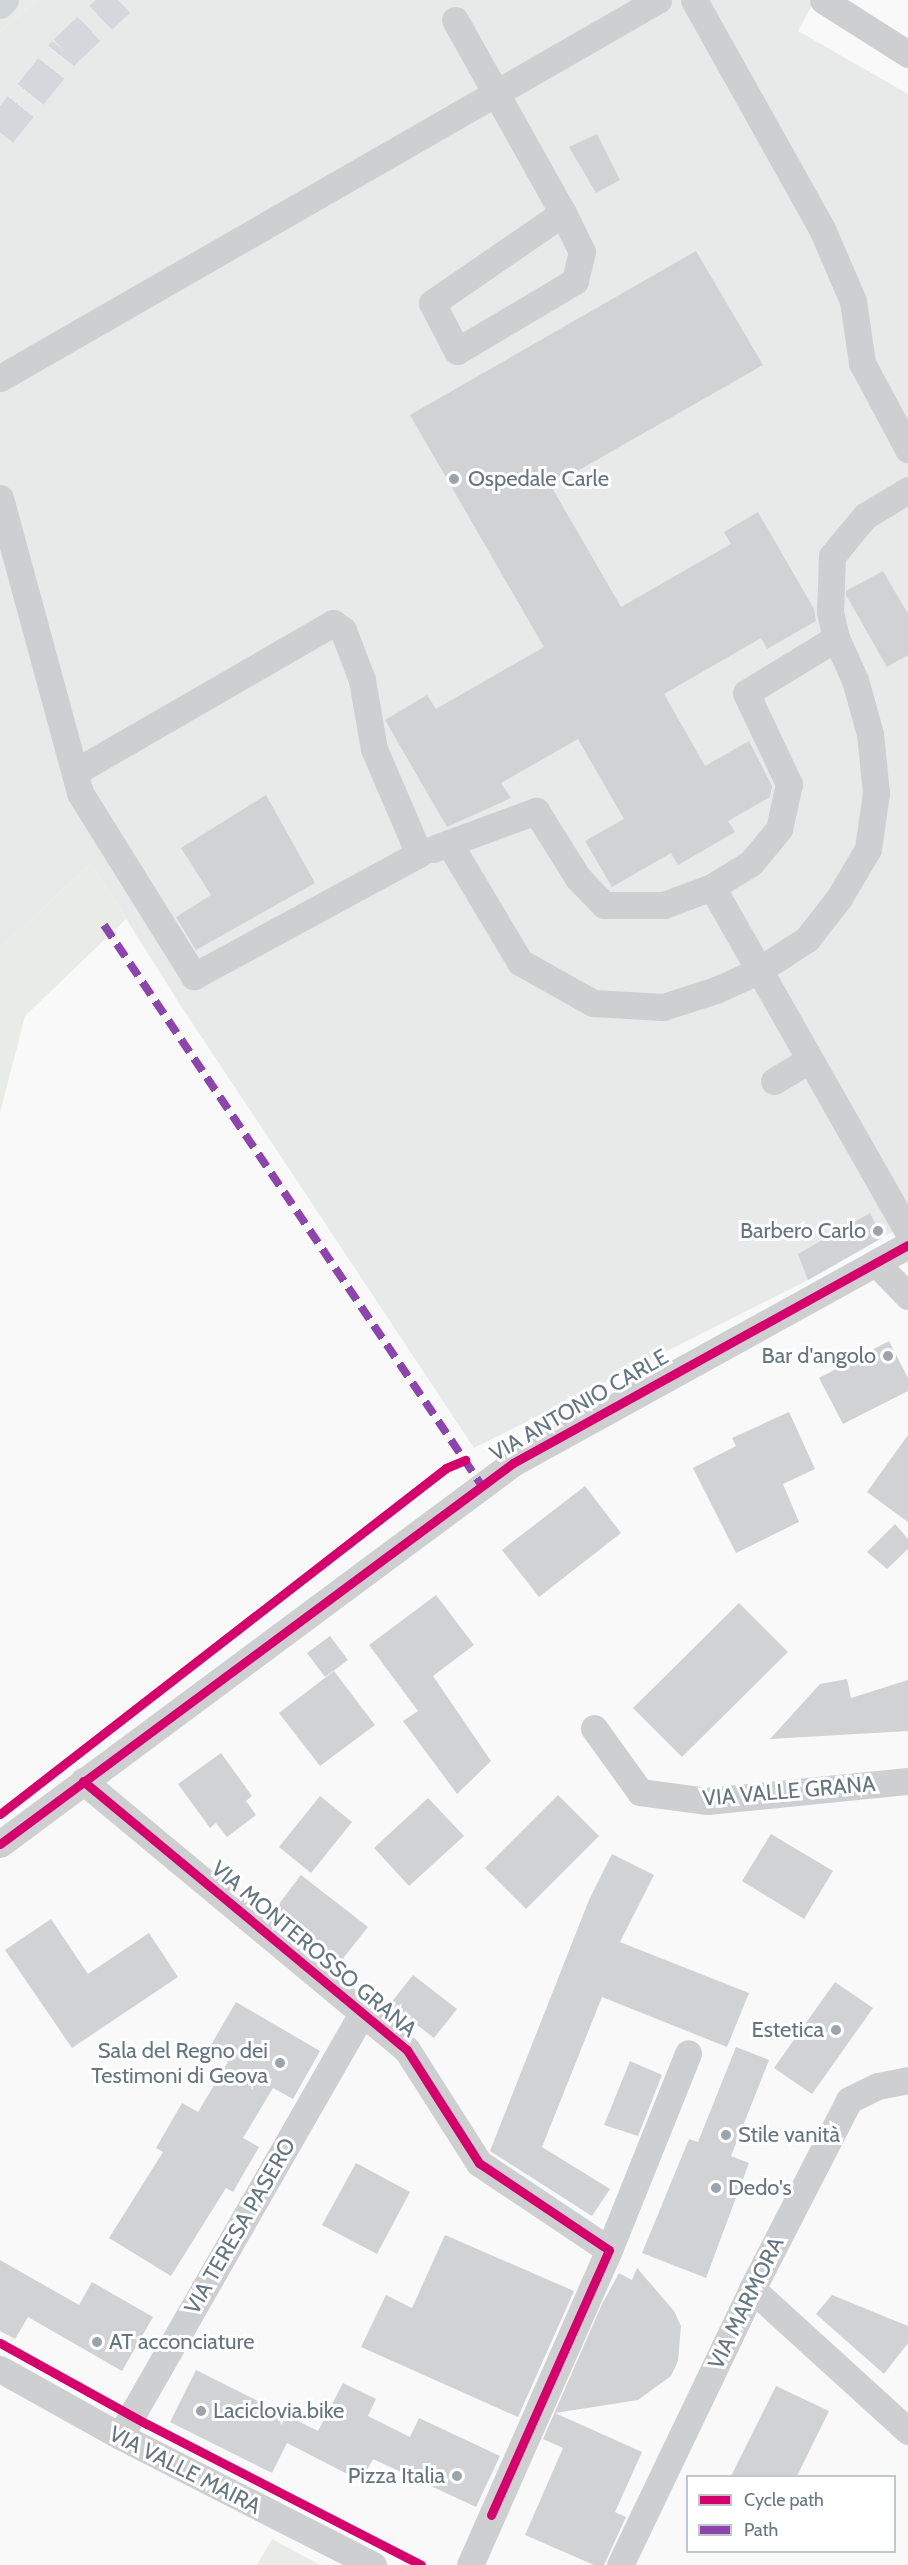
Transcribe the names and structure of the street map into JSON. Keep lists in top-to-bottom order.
{
  "streets": {
    "street": [
      "VIA ANTONIO CARLE",
      "VIA VALLE GRANA",
      "VIA MONTEROSSO GRANA",
      "VIA TERESA PASERO",
      "VIA MARMORA",
      "VIA VALLE MAIRA"
    ]
  },
  "crossings": [
    ["VIA ANTONIO CARLE", "VIA MONTEROSSO GRANA"],
    ["VIA MONTEROSSO GRANA", "VIA TERESA PASERO"],
    ["VIA TERESA PASERO", "VIA VALLE MAIRA"]
  ],
  "places": [
    "Ospedale Carle",
    "Barbero Carlo",
    "Bar d'angolo",
    "Estetica",
    "Sala del Regno dei Testimoni di Geova",
    "Stile vanità",
    "Dedo's",
    "AT acconciature",
    "Laciclovia.bike",
    "Pizza Italia"
  ],
  "legend": ["Cycle path", "Path"]
}
